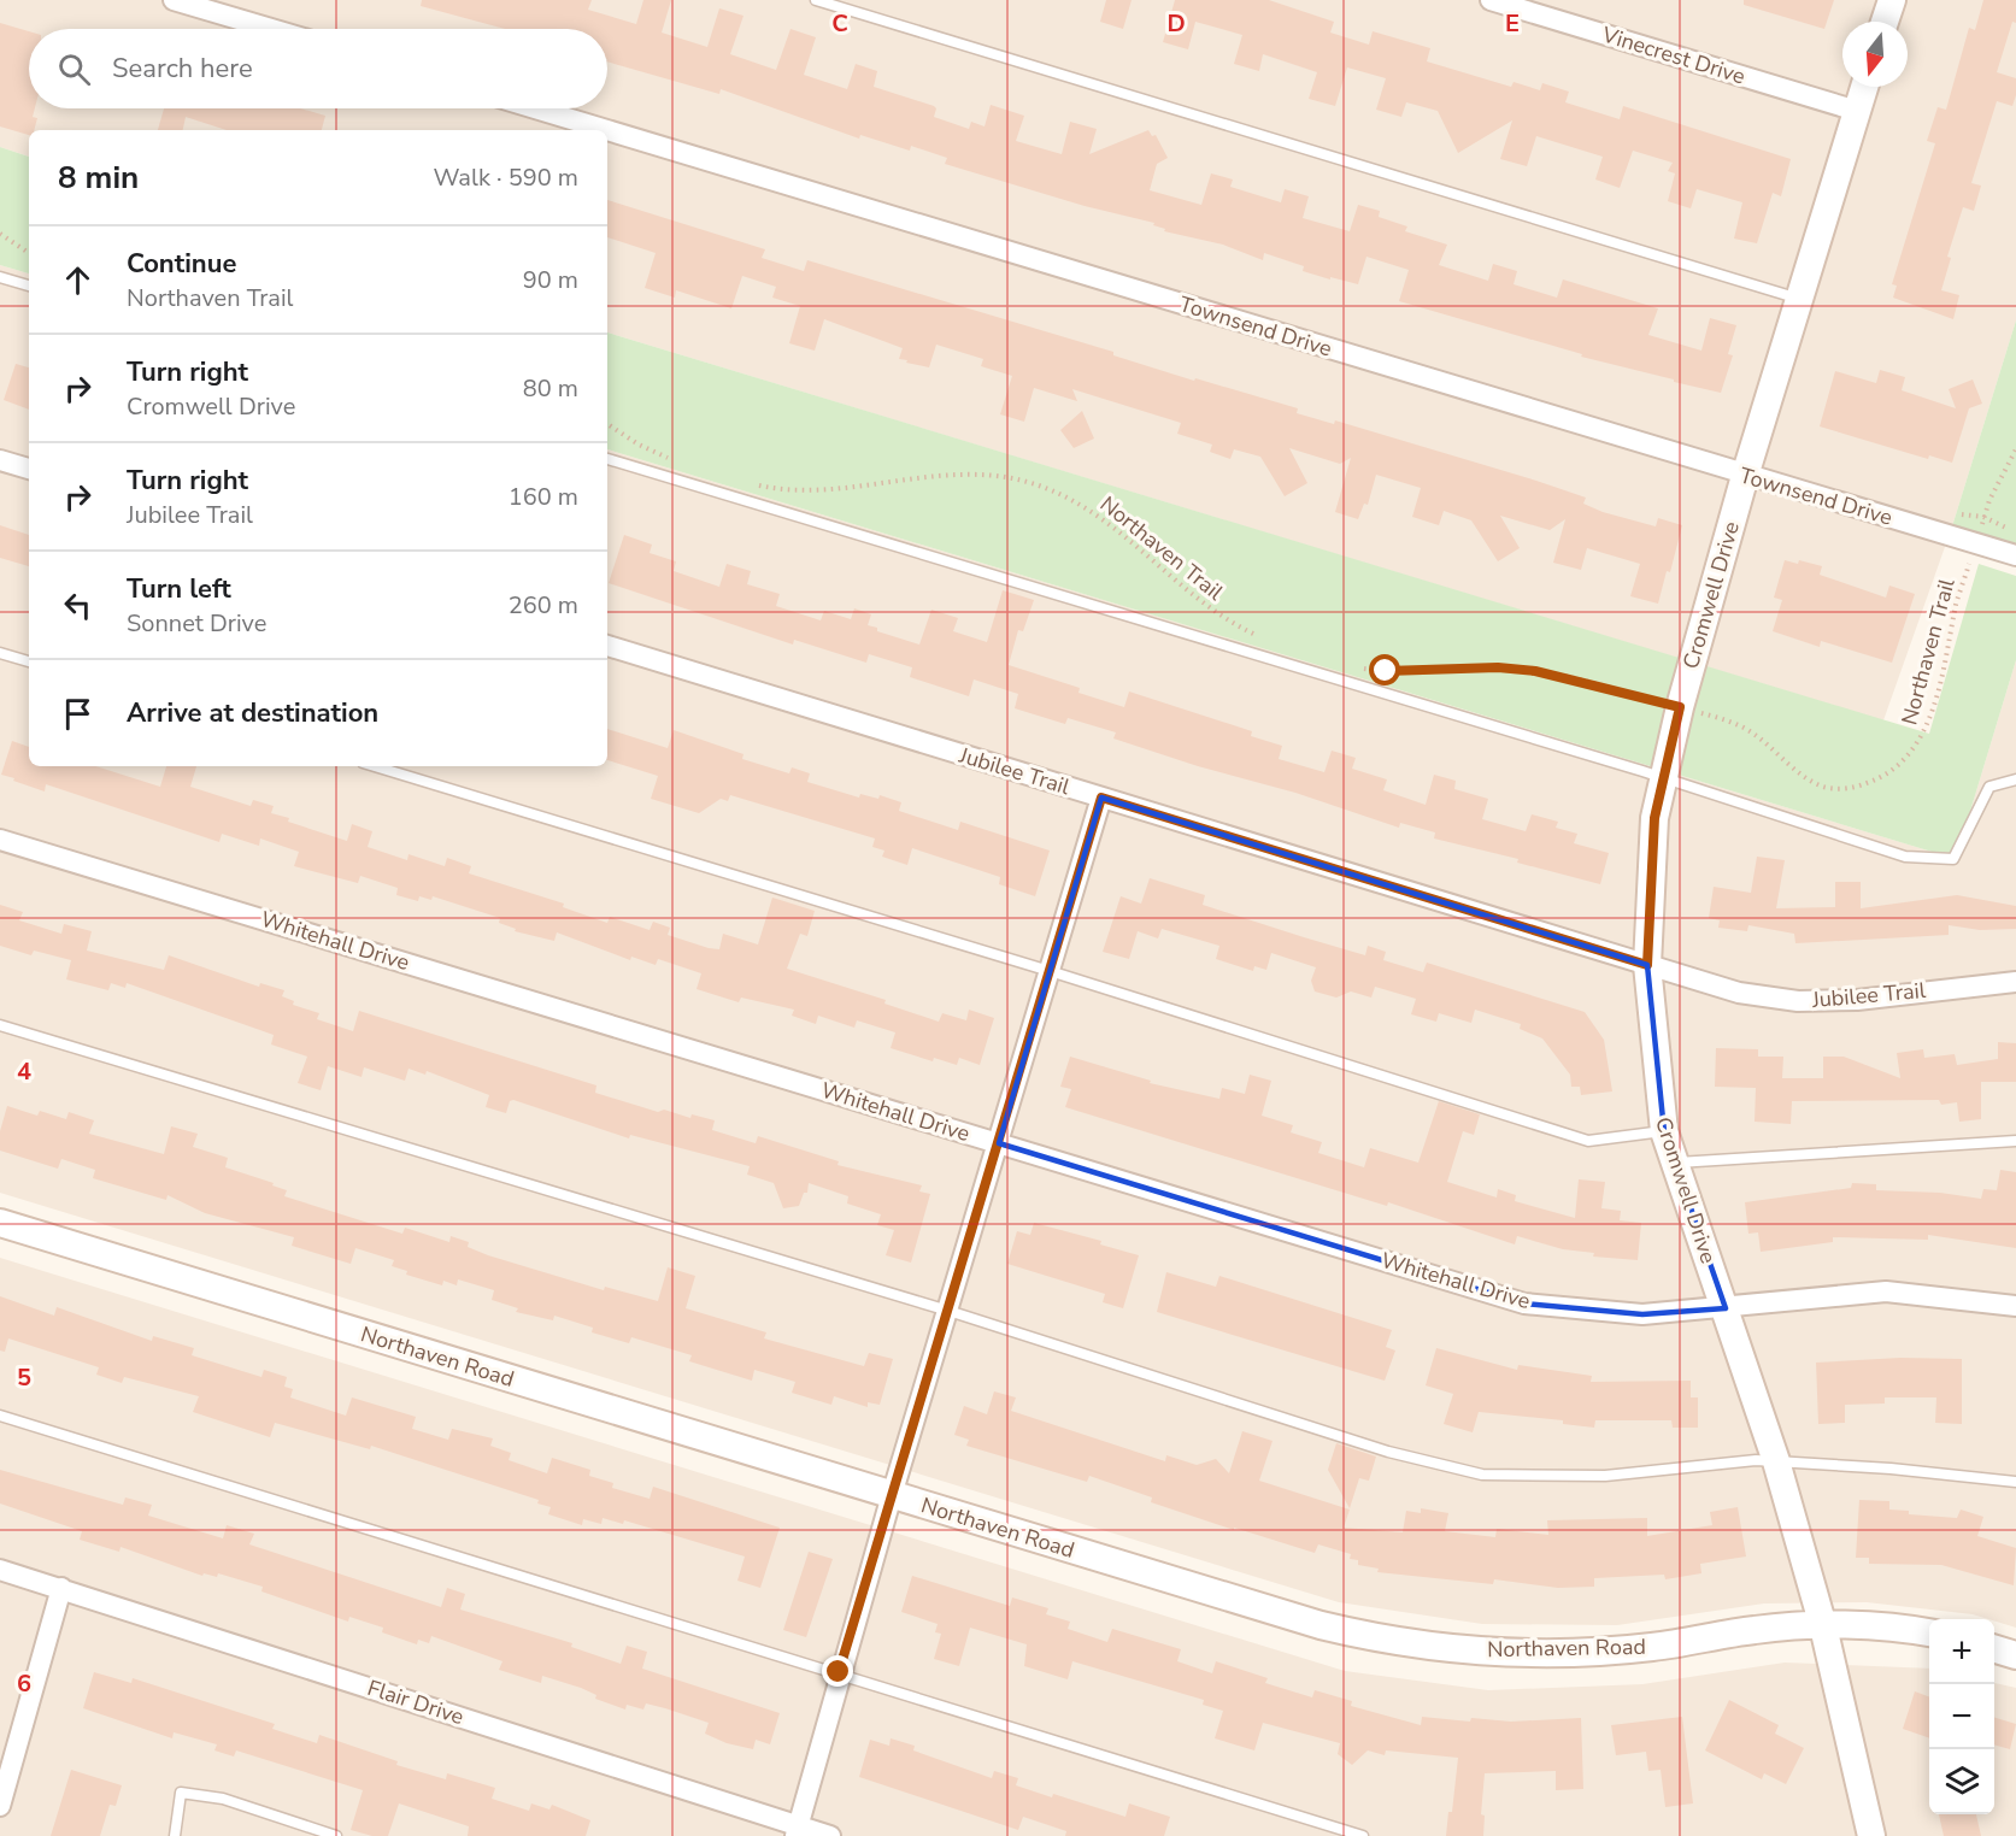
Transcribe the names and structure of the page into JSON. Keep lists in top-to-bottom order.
{
  "streets": {
    "street": [
      "Vinecrest Drive",
      "Townsend Drive",
      "Cromwell Drive",
      "Jubilee Trail",
      "Whitehall Drive",
      "Northaven Road",
      "Flair Drive"
    ],
    "path": ["Northaven Trail"]
  },
  "crossings": [
    ["Vinecrest Drive", "Cromwell Drive"],
    ["Townsend Drive", "Northaven Trail"],
    ["Townsend Drive", "Cromwell Drive"],
    ["Northaven Trail", "Cromwell Drive"],
    ["Cromwell Drive", "Jubilee Trail"],
    ["Cromwell Drive", "Whitehall Drive"],
    ["Cromwell Drive", "Northaven Road"]
  ],
  "north": "bottom",
  "page": {
    "search": "Search here",
    "heading": ["8 min", "Walk · 590 m"],
    "list": [
      ["Continue", "Northaven Trail", "90 m"],
      ["Turn right", "Cromwell Drive", "80 m"],
      ["Turn right", "Jubilee Trail", "160 m"],
      ["Turn left", "Sonnet Drive", "260 m"],
      "Arrive at destination"
    ],
    "map_buttons": ["+", "−"]
  },
  "grid": {
    "columns": ["C", "D", "E"],
    "rows": ["4", "5", "6"]
  }
}
